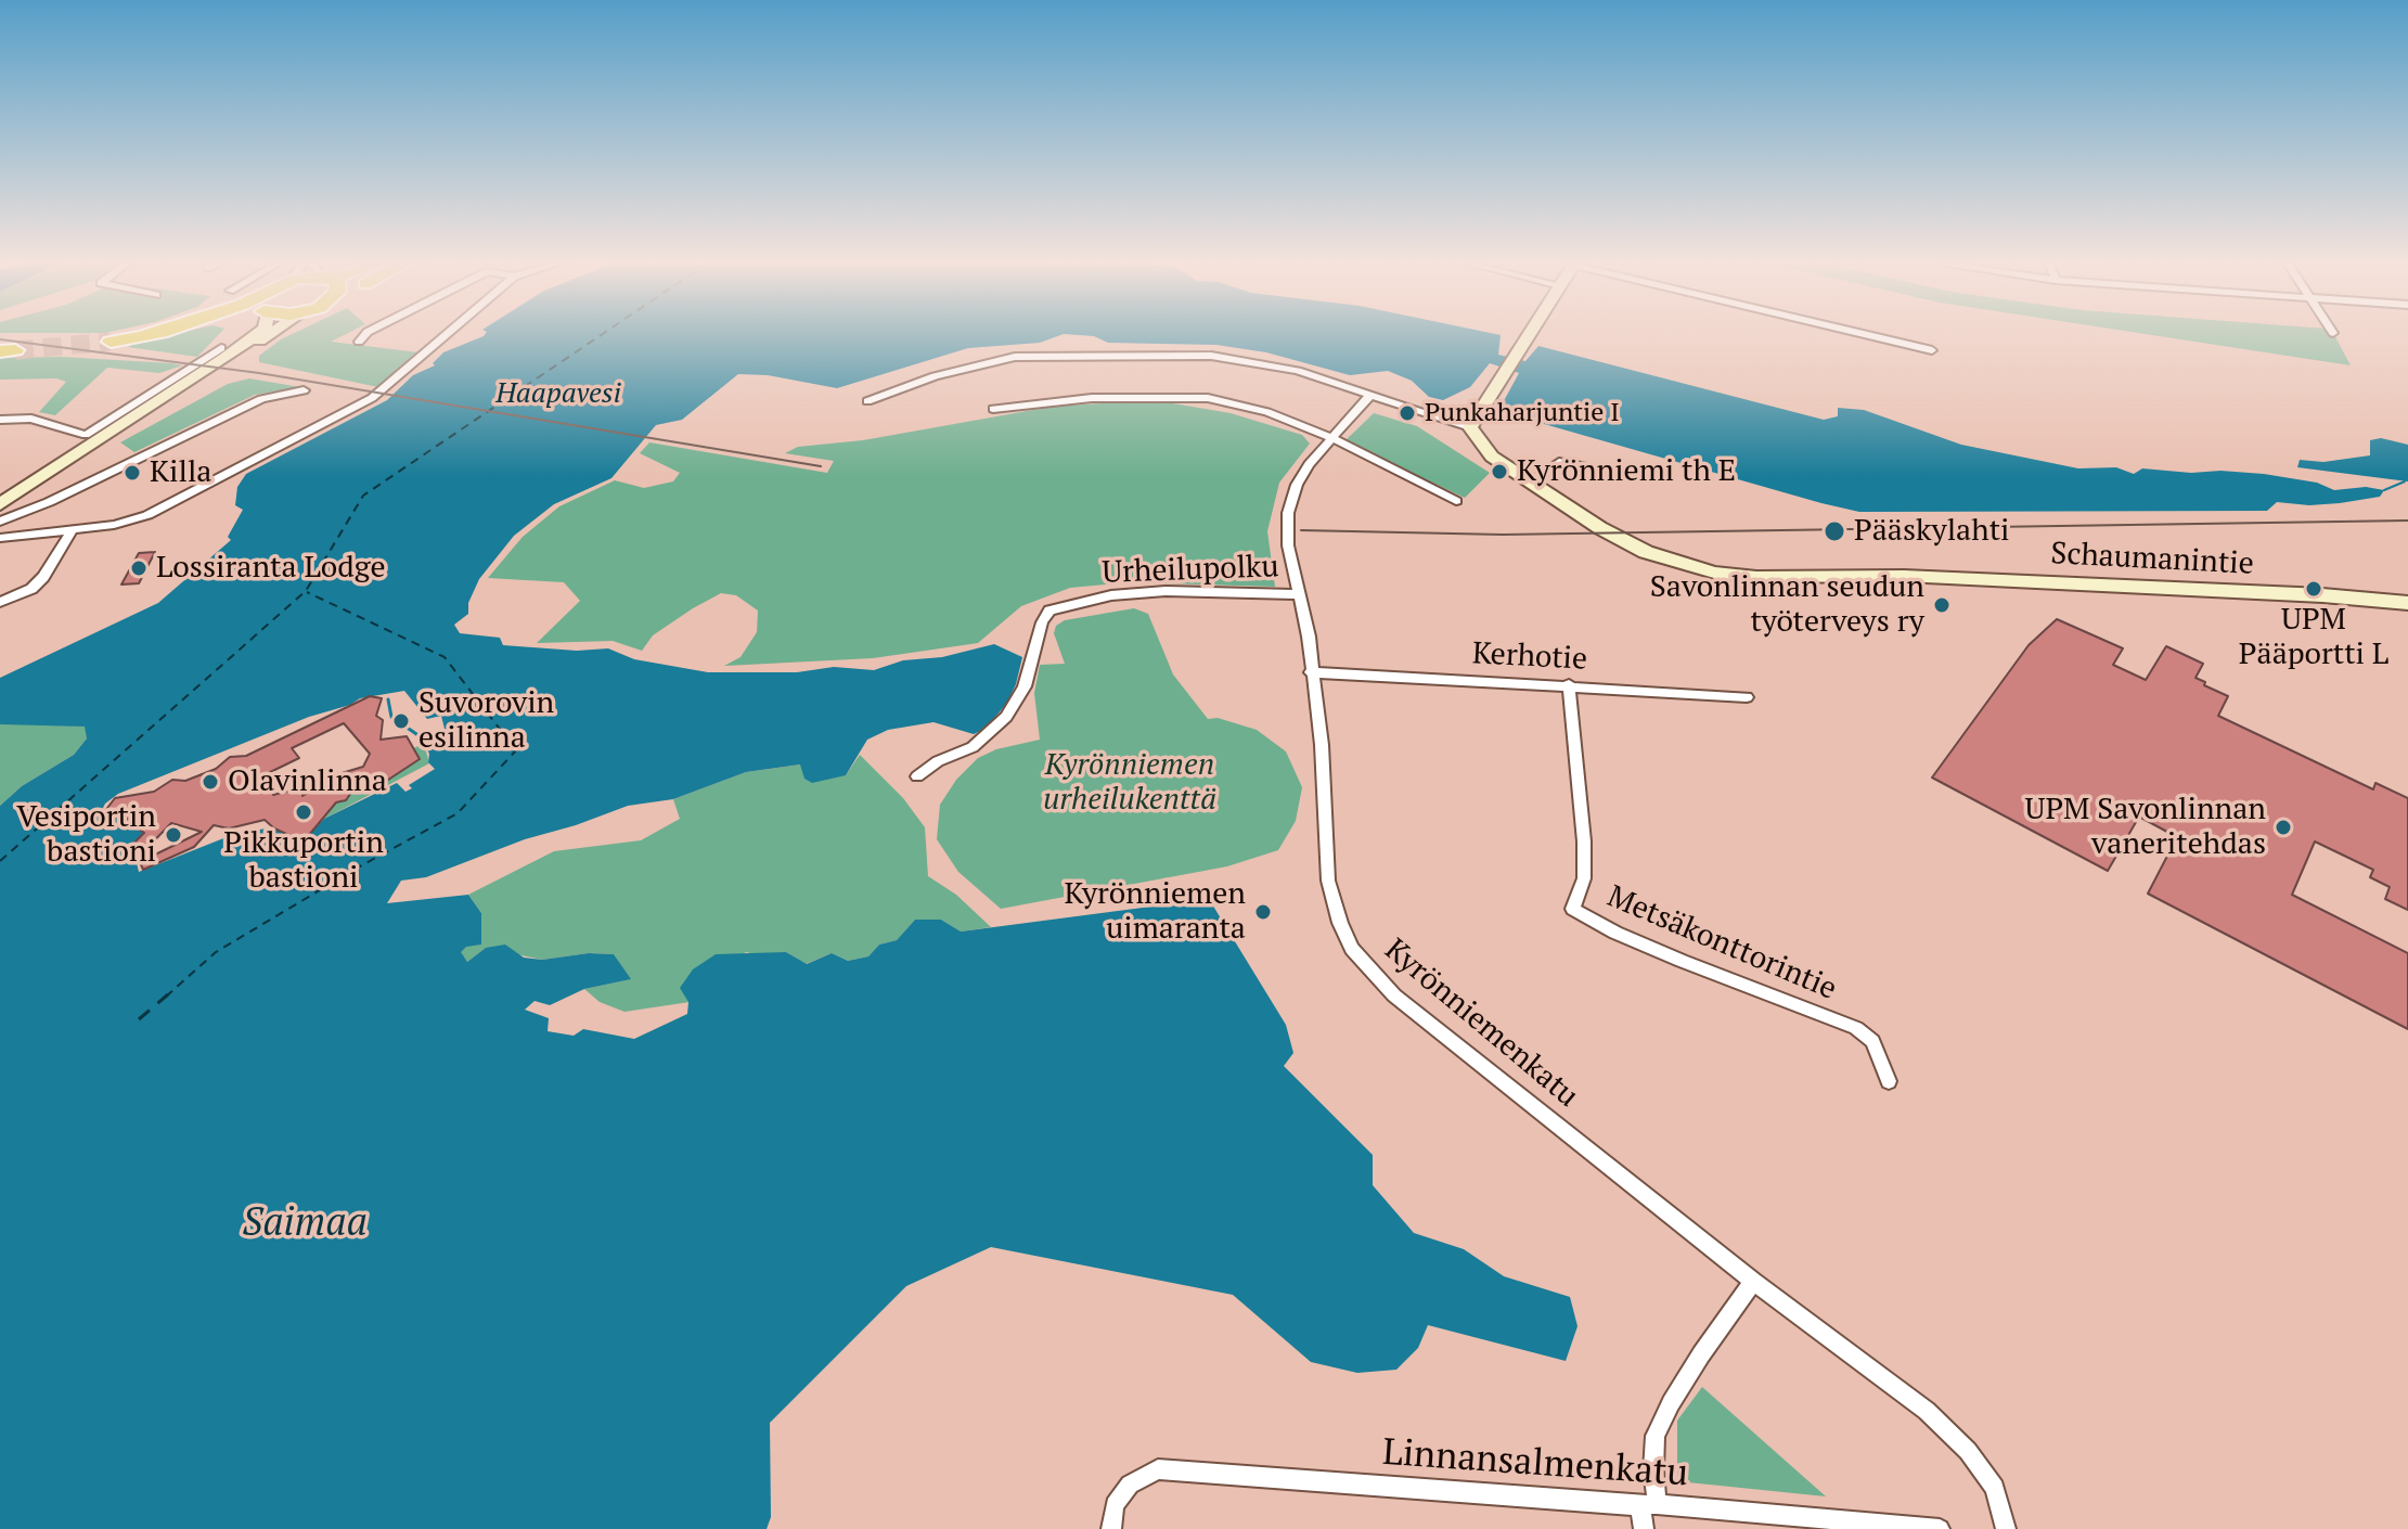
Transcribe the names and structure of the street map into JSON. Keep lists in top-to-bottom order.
{
  "streets": {
    "street": [
      "Schaumanintie",
      "Urheilupolku",
      "Kerhotie",
      "Metsäkonttorintie",
      "Kyrönniemenkatu",
      "Linnansalmenkatu"
    ]
  },
  "crossings": [
    ["Urheilupolku", "Kyrönniemenkatu"],
    ["Kerhotie", "Metsäkonttorintie"],
    ["Kerhotie", "Kyrönniemenkatu"]
  ],
  "water": ["Haapavesi", "Saimaa"],
  "parks": ["Kyrönniemen urheilukenttä"],
  "places": [
    "Punkaharjuntie I",
    "Kyrönniemi th E",
    "Killa",
    "Pääskylahti",
    "Lossiranta Lodge",
    "UPM Pääportti L",
    "Savonlinnan seudun työterveys ry",
    "Suvorovin esilinna",
    "Olavinlinna",
    "Pikkuportin bastioni",
    "UPM Savonlinnan vaneritehdas",
    "Vesiportin bastioni",
    "Kyrönniemen uimaranta"
  ]
}
